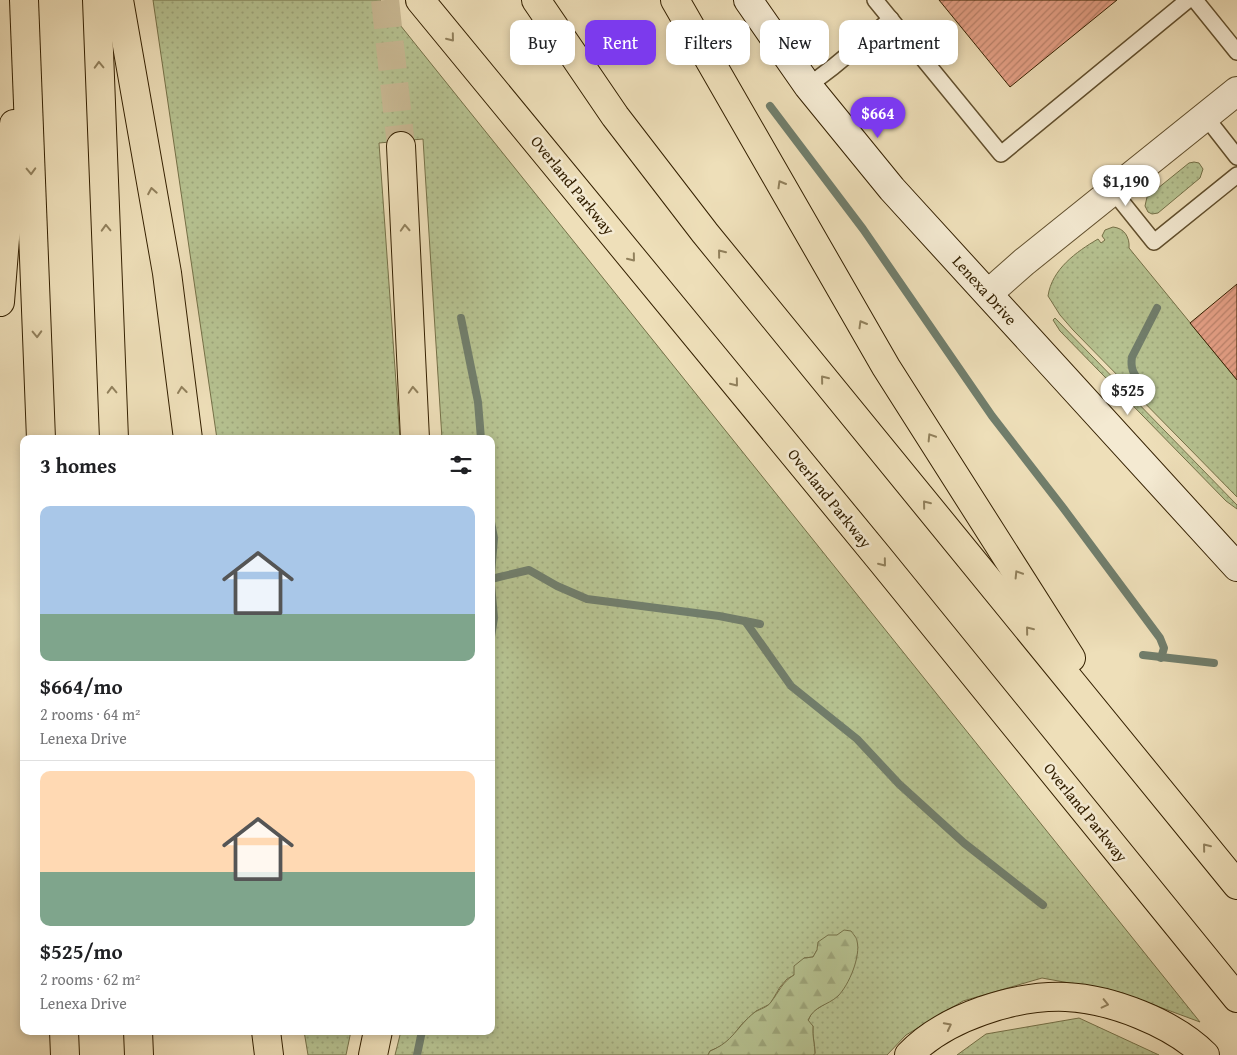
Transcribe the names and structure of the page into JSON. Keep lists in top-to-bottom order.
{
  "streets": {
    "highway": ["Overland Parkway"],
    "street": ["Lenexa Drive"]
  },
  "page": {
    "chip": [
      "Buy",
      "Rent",
      "Filters",
      "New",
      "Apartment"
    ],
    "price": ["$664", "$1,190", "$525"],
    "heading": "3 homes",
    "list": [
      {
        "name": "$664/mo",
        "note": "2 rooms · 64 m² · Lenexa Drive"
      },
      {
        "name": "$525/mo",
        "note": "2 rooms · 62 m² · Lenexa Drive"
      }
    ]
  }
}
